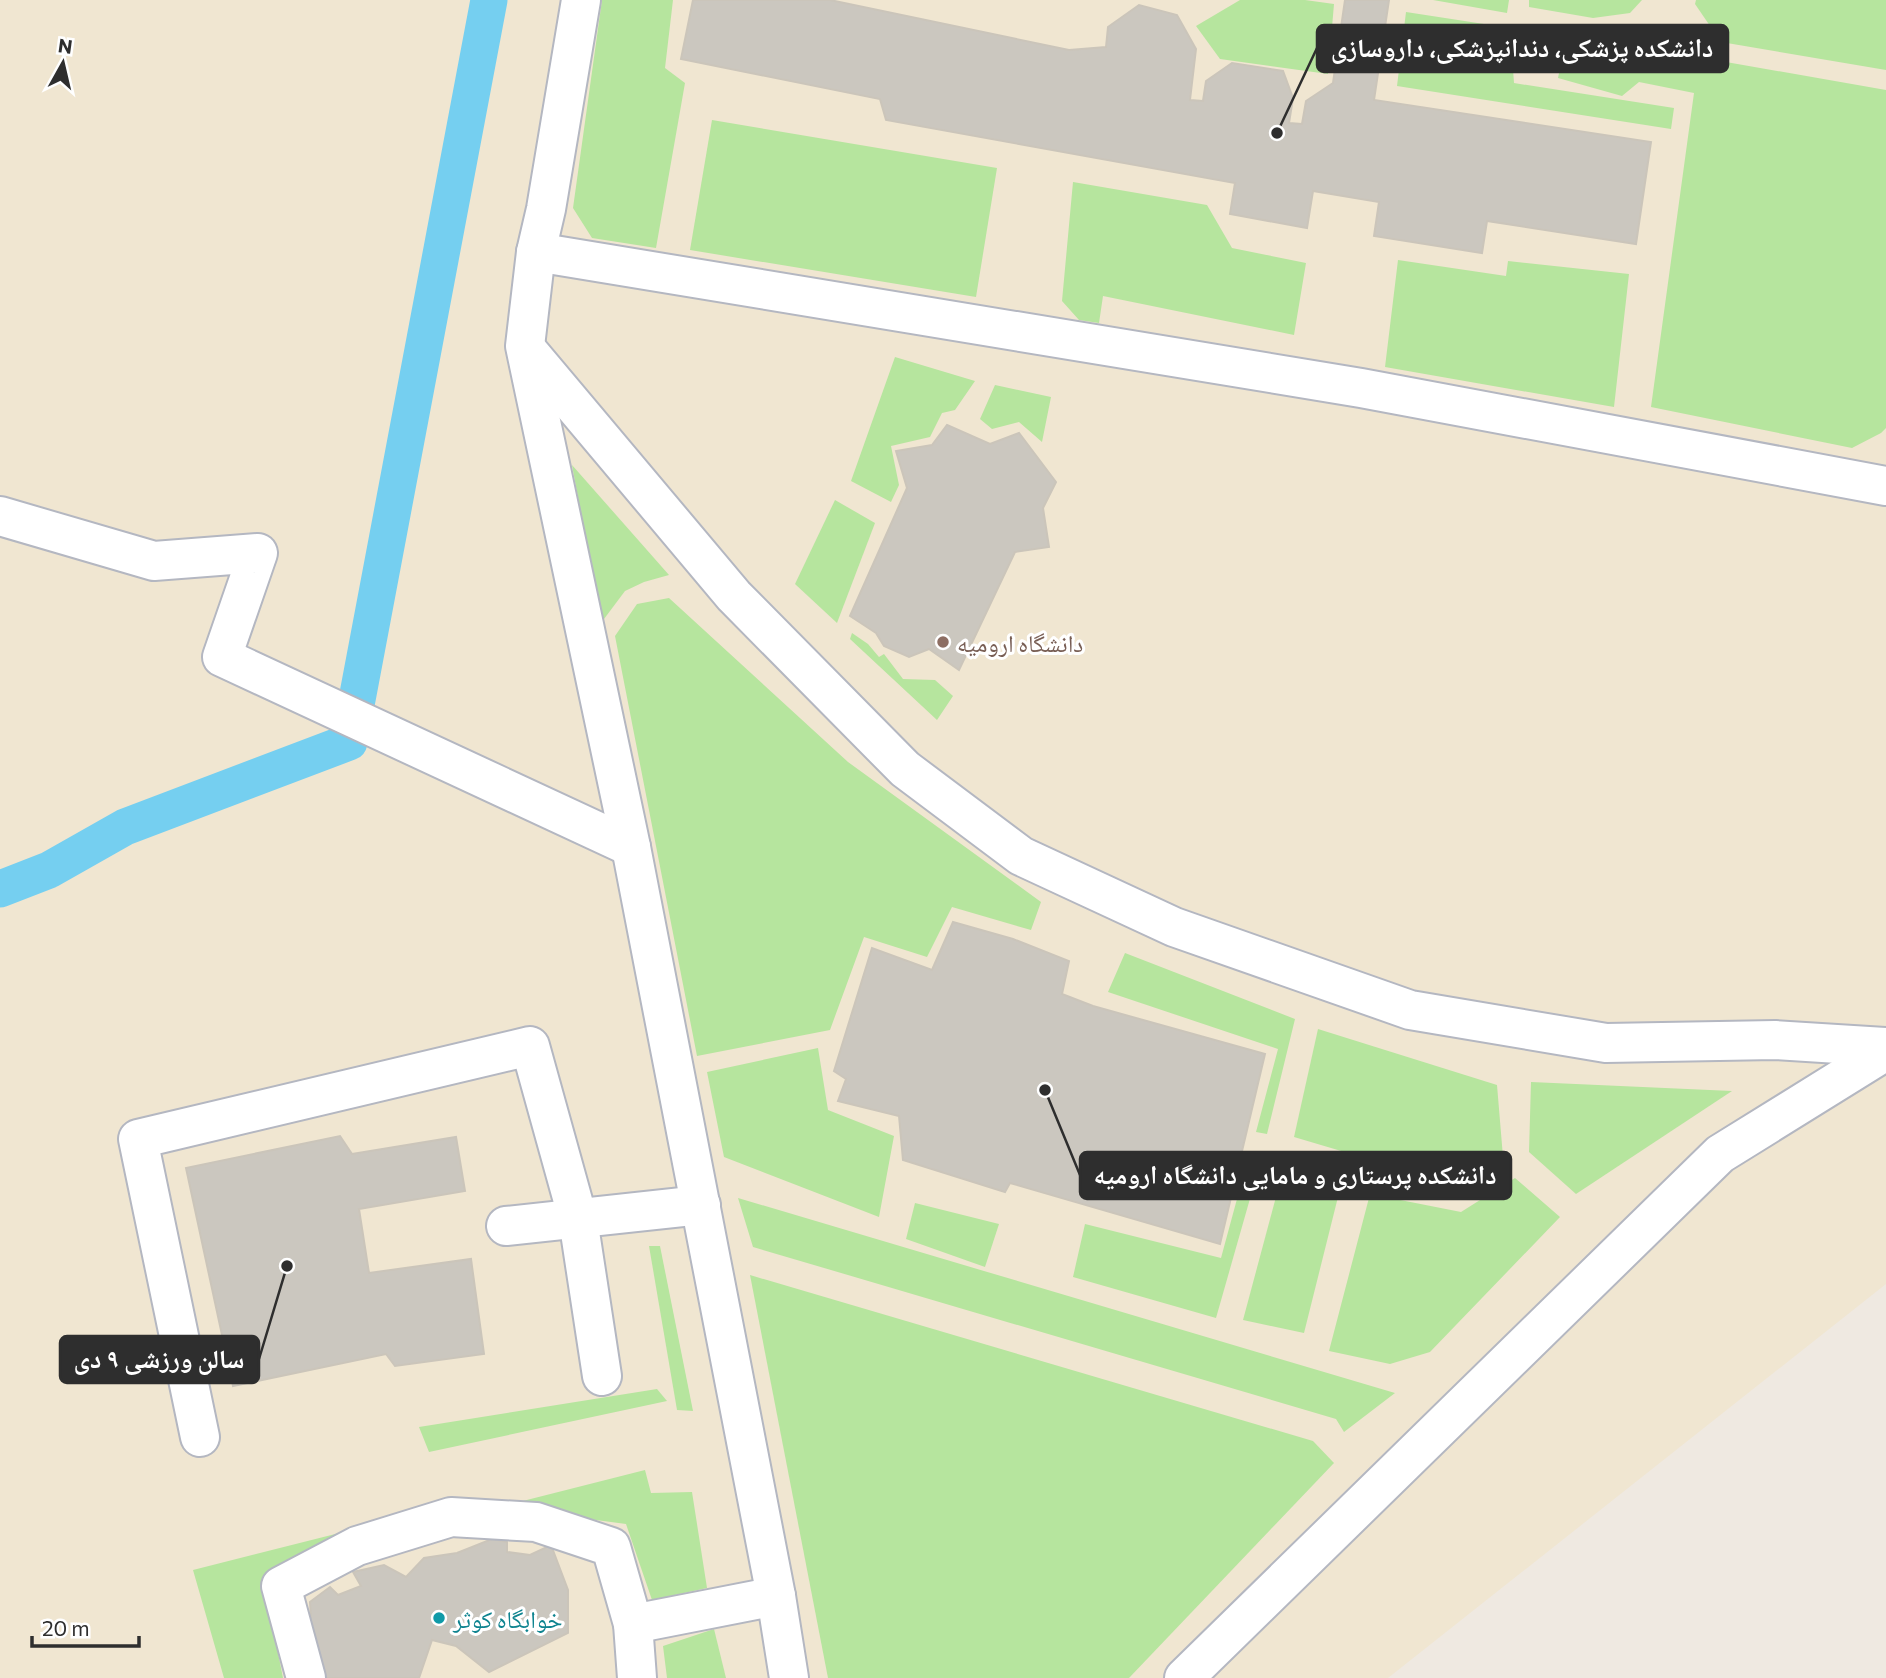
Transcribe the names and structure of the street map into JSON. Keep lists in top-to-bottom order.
{
  "places": [
    "دانشکده پزشکی، دندانپزشکی، داروسازی",
    "دانشگاه ارومیه",
    "دانشکده پرستاری و مامایی دانشگاه ارومیه",
    "سالن ورزشی ۹ دی",
    "خوابگاه کوثر"
  ],
  "scale_bar": "20 m",
  "north": "top"
}
